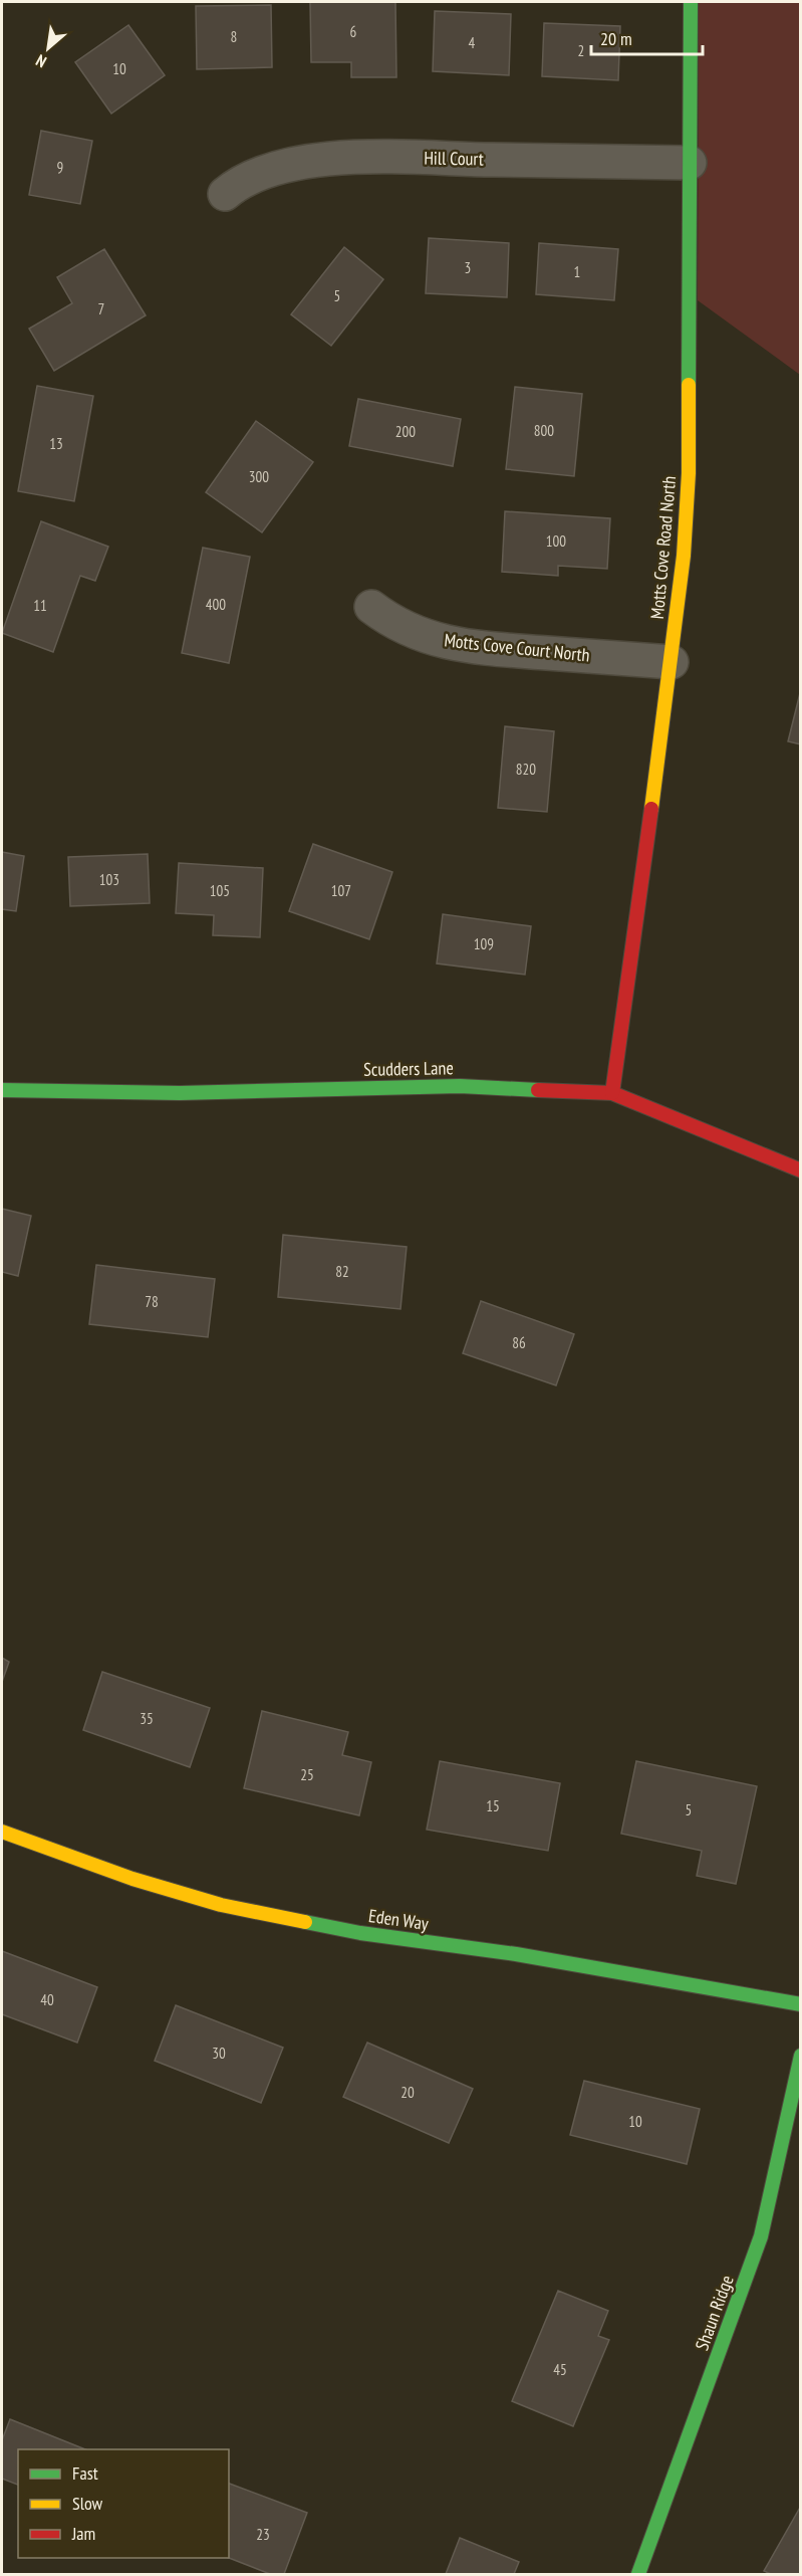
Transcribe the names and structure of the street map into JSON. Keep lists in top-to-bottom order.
{
  "streets": {
    "street": [
      "Hill Court",
      "Motts Cove Road North",
      "Motts Cove Court North",
      "Scudders Lane",
      "Eden Way",
      "Shaun Ridge"
    ]
  },
  "crossings": [
    ["Hill Court", "Motts Cove Road North"],
    ["Motts Cove Road North", "Motts Cove Court North"],
    ["Motts Cove Road North", "Scudders Lane"]
  ],
  "house_numbers": [
    "6",
    "8",
    "4",
    "2",
    "10",
    "9",
    "3",
    "1",
    "5",
    "7",
    "800",
    "200",
    "13",
    "300",
    "100",
    "400",
    "11",
    "820",
    "103",
    "105",
    "107",
    "109",
    "82",
    "78",
    "86",
    "35",
    "25",
    "15",
    "5",
    "40",
    "30",
    "20",
    "10",
    "45",
    "23"
  ],
  "legend": ["Fast", "Slow", "Jam"],
  "scale_bar": "20 m",
  "north": "bottom left"
}
